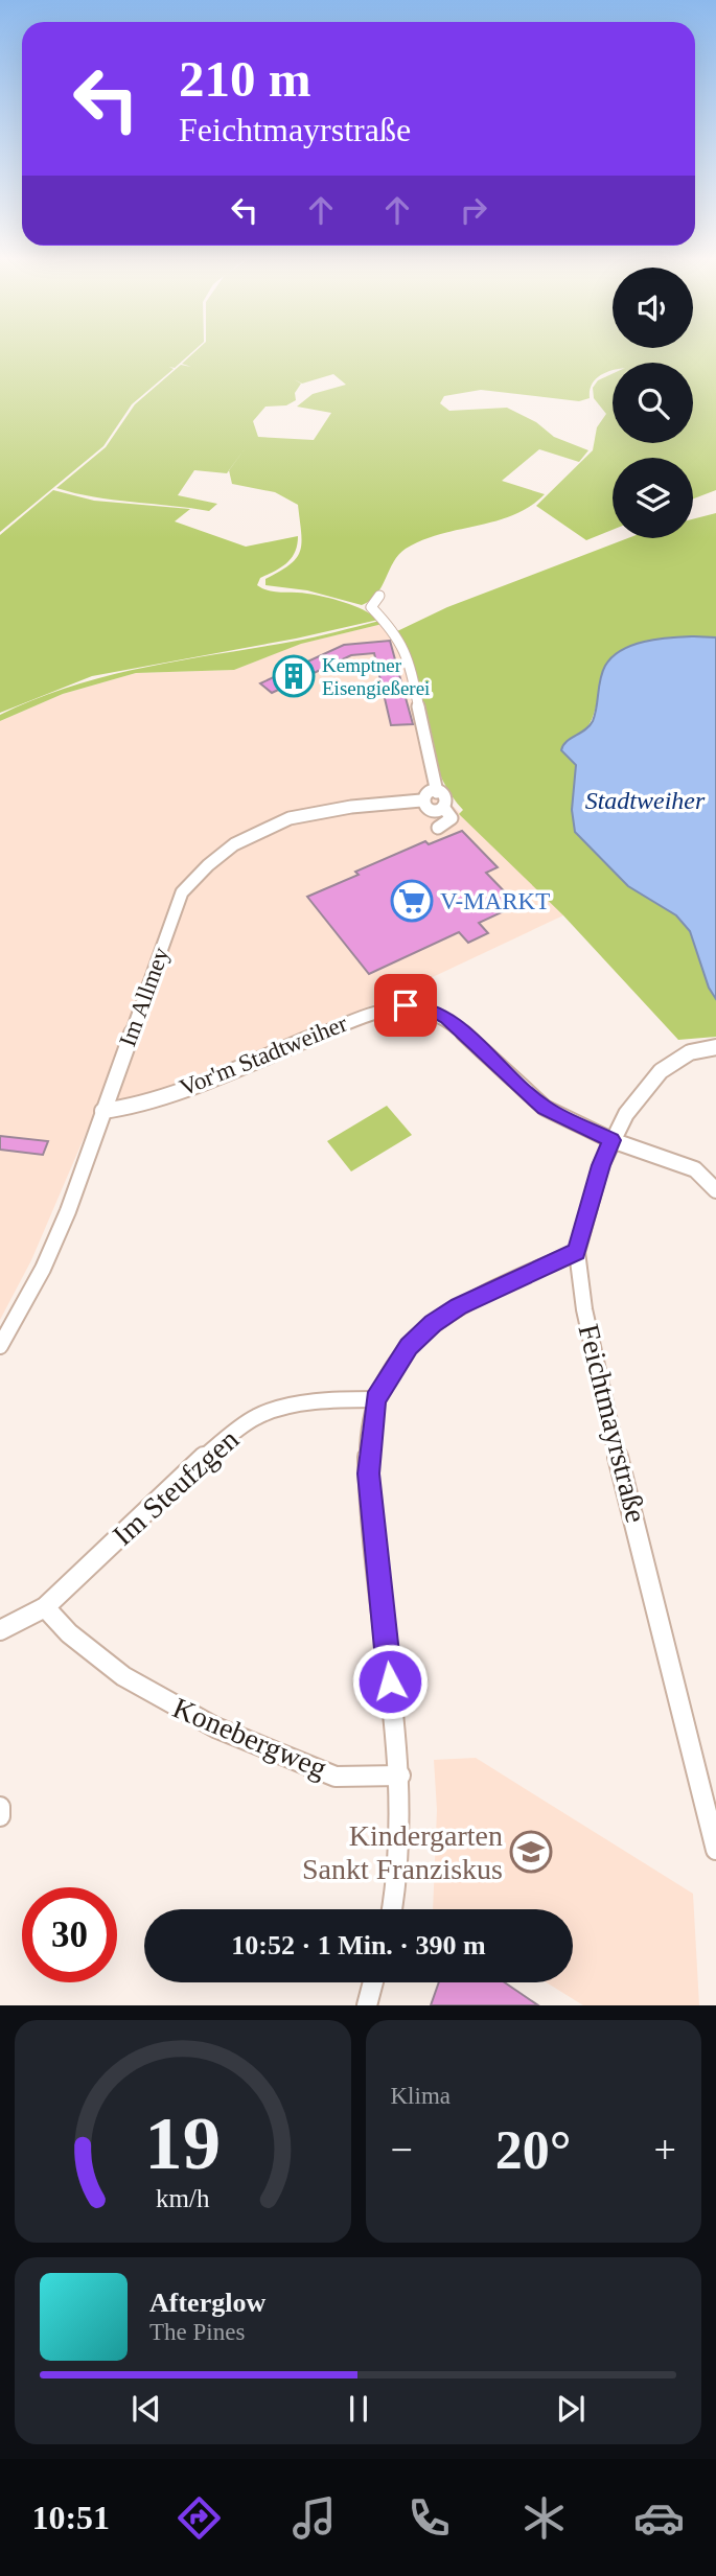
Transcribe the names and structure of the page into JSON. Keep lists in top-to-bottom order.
{
  "streets": {
    "street": [
      "Im Allmey",
      "Vor'm Stadtweiher",
      "Feichtmayrstraße",
      "Im Steufzgen",
      "Konebergweg"
    ]
  },
  "crossings": [
    ["Im Allmey", "Vor'm Stadtweiher"],
    ["Vor'm Stadtweiher", "Feichtmayrstraße"],
    ["Im Steufzgen", "Konebergweg"]
  ],
  "water": ["Stadtweiher"],
  "places": {
    "building": ["Kemptner Eisengießerei"],
    "supermarket": ["V-MARKT"],
    "school or university": ["Kindergarten Sankt Franziskus"]
  },
  "page": {
    "turn": ["210 m", "Feichtmayrstraße"],
    "limit": "30",
    "trip": "10:52 · 1 Min. · 390 m",
    "tile": "Klima",
    "heat": ["−", "20°", "+"],
    "song": ["Afterglow", "The Pines"],
    "tabs": "10:51",
    "gauge": ["19", "km/h"]
  }
}
